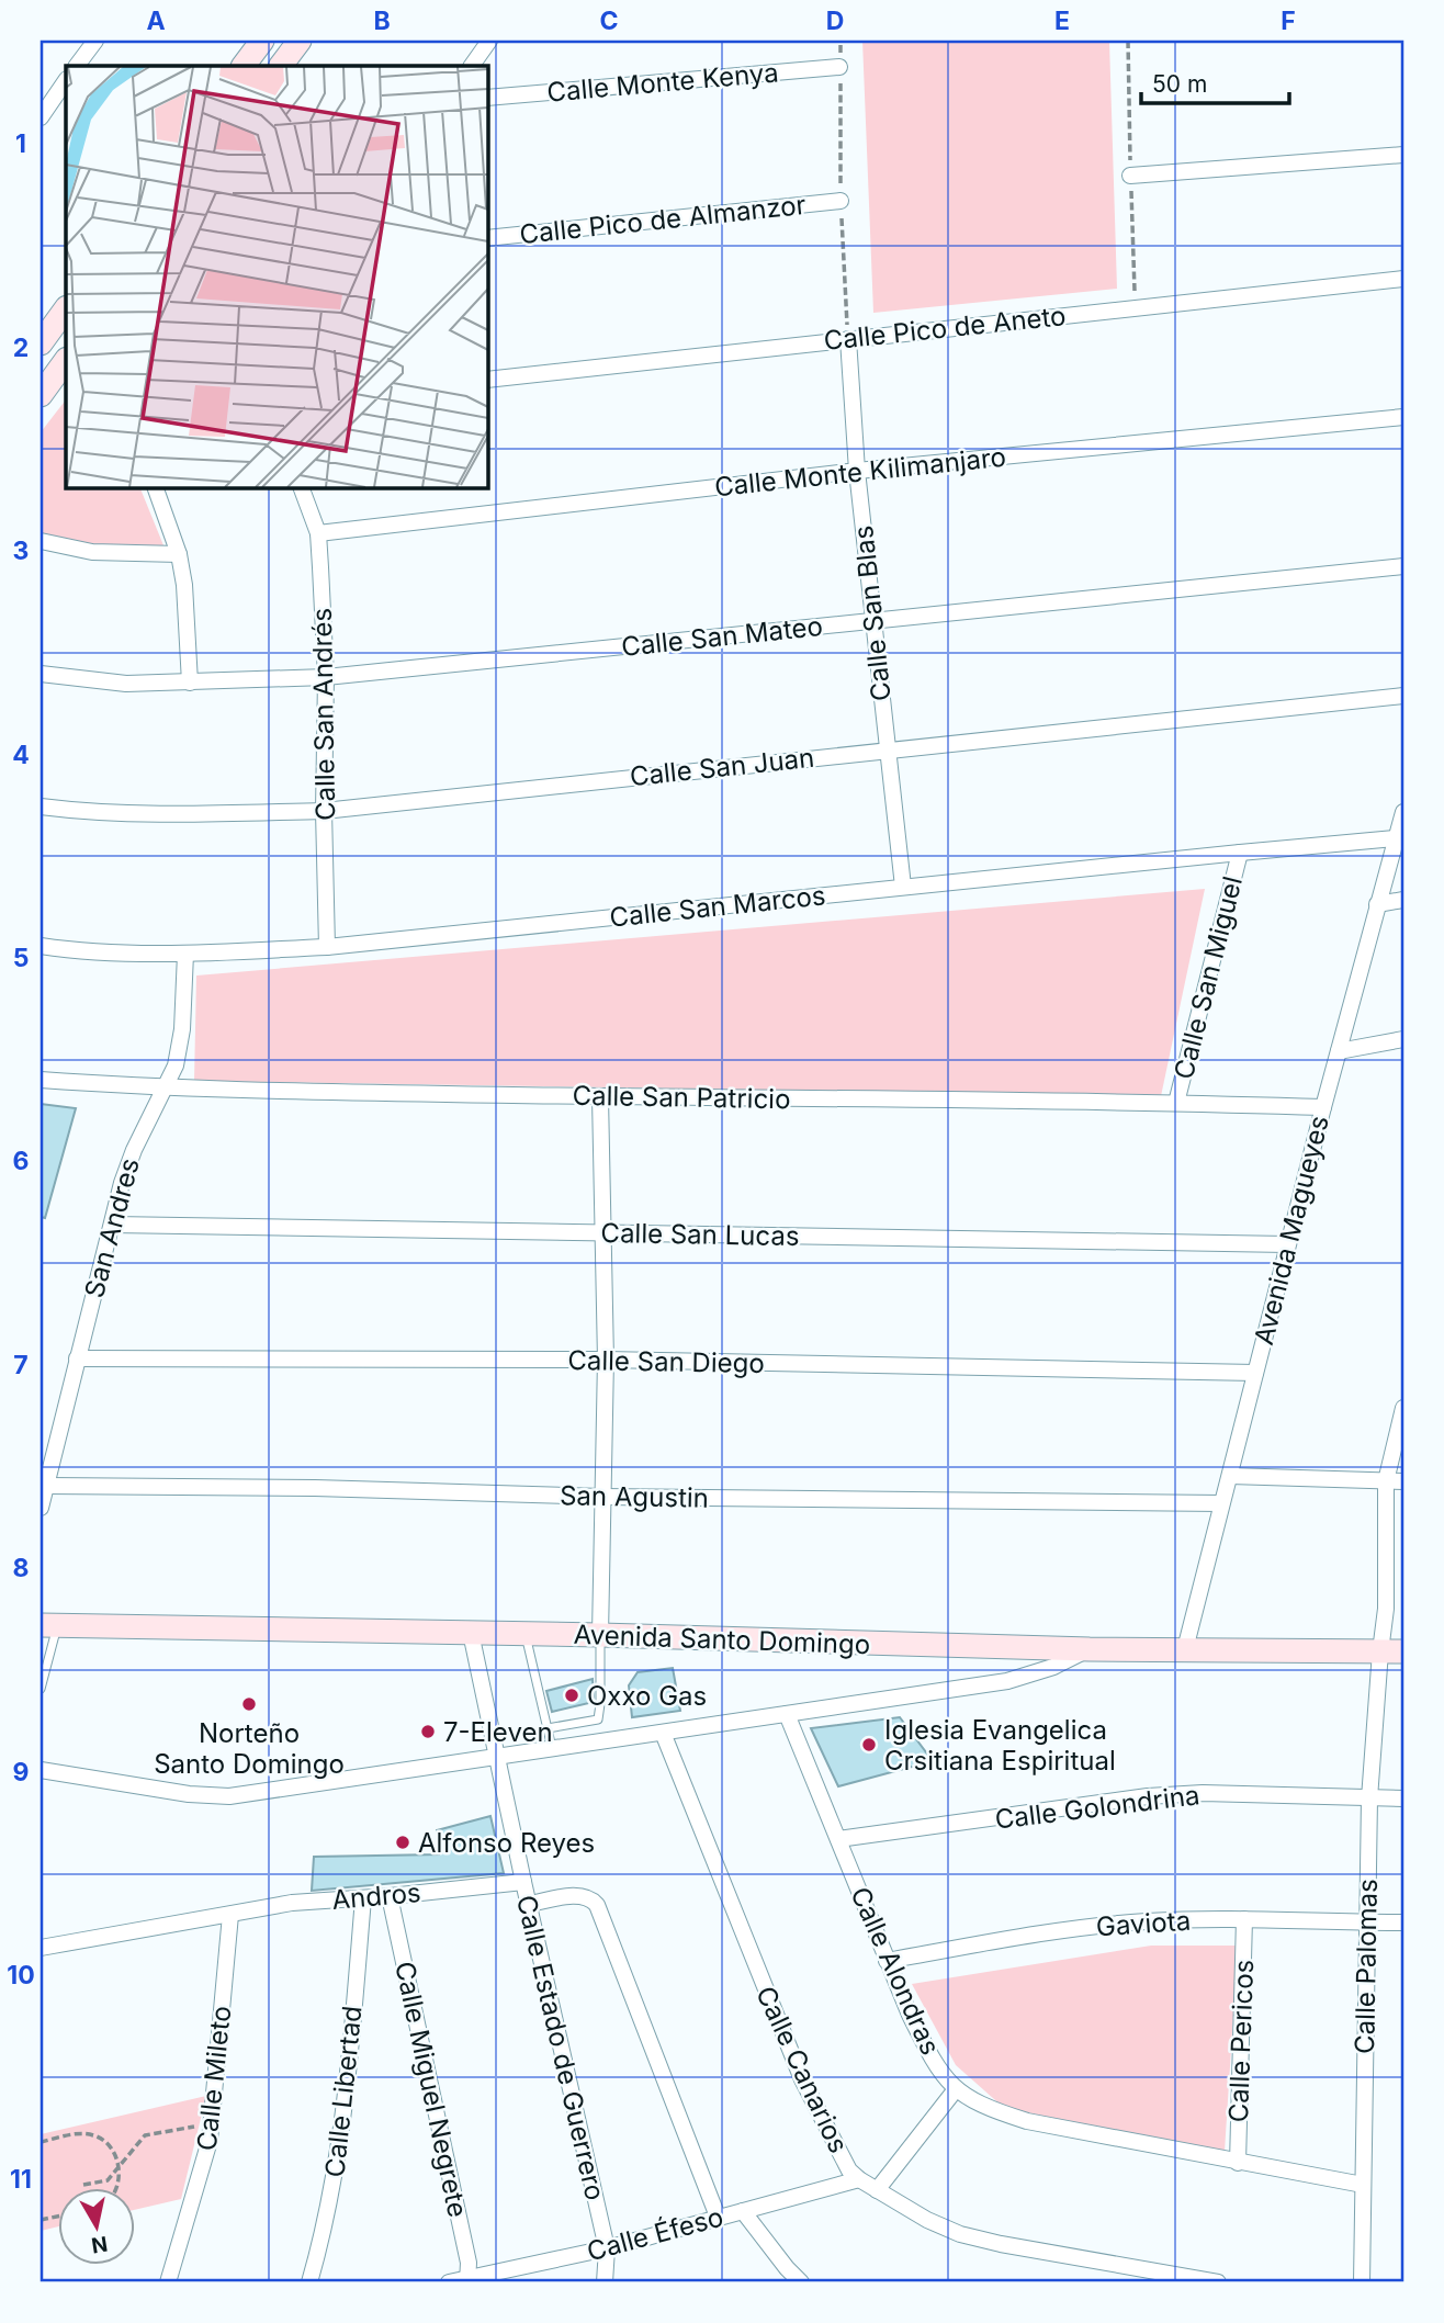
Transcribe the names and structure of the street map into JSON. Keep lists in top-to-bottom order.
{
  "streets": {
    "main road": ["Avenida Santo Domingo"],
    "street": [
      "Calle Monte Kenya",
      "Calle Pico de Almanzor",
      "Calle Pico de Aneto",
      "Calle Monte Kilimanjaro",
      "Calle San Blas",
      "Calle San Mateo",
      "Calle San Andrés",
      "Calle San Juan",
      "Calle San Marcos",
      "Calle San Miguel",
      "Calle San Patricio",
      "San Andres",
      "Avenida Magueyes",
      "Calle San Lucas",
      "Calle San Diego",
      "San Agustin",
      "Calle Golondrina",
      "Andros",
      "Gaviota",
      "Calle Palomas",
      "Calle Alondras",
      "Calle Pericos",
      "Calle Estado de Guerrero",
      "Calle Canarios",
      "Calle Mileto",
      "Calle Miguel Negrete",
      "Calle Libertad",
      "Calle Éfeso"
    ]
  },
  "crossings": [
    ["Calle Pico de Aneto", "Calle San Blas"],
    ["Calle Monte Kilimanjaro", "Calle San Blas"],
    ["Calle Monte Kilimanjaro", "Calle San Andrés"],
    ["Calle San Blas", "Calle San Mateo"],
    ["Calle San Blas", "Calle San Juan"],
    ["Calle San Blas", "Calle San Marcos"],
    ["Calle San Mateo", "Calle San Andrés"],
    ["Calle San Andrés", "Calle San Juan"],
    ["Calle San Andrés", "Calle San Marcos"],
    ["Calle San Marcos", "Calle San Miguel"],
    ["Calle San Marcos", "San Andres"],
    ["Calle San Marcos", "Avenida Magueyes"],
    ["Calle San Miguel", "Calle San Patricio"],
    ["Calle San Patricio", "San Andres"],
    ["Calle San Patricio", "Avenida Magueyes"],
    ["San Andres", "Calle San Lucas"],
    ["San Andres", "Calle San Diego"],
    ["San Andres", "San Agustin"],
    ["Avenida Magueyes", "Calle San Lucas"],
    ["Avenida Magueyes", "Calle San Diego"],
    ["Avenida Magueyes", "San Agustin"],
    ["Avenida Magueyes", "Avenida Santo Domingo"],
    ["Avenida Santo Domingo", "Calle Palomas"],
    ["Avenida Santo Domingo", "Calle Estado de Guerrero"],
    ["Calle Golondrina", "Calle Palomas"],
    ["Calle Golondrina", "Calle Alondras"],
    ["Andros", "Calle Estado de Guerrero"],
    ["Andros", "Calle Mileto"],
    ["Andros", "Calle Miguel Negrete"],
    ["Andros", "Calle Libertad"],
    ["Gaviota", "Calle Palomas"],
    ["Gaviota", "Calle Alondras"],
    ["Gaviota", "Calle Pericos"],
    ["Calle Palomas", "Calle Alondras"],
    ["Calle Alondras", "Calle Pericos"],
    ["Calle Estado de Guerrero", "Calle Éfeso"],
    ["Calle Canarios", "Calle Éfeso"],
    ["Calle Miguel Negrete", "Calle Éfeso"]
  ],
  "places": [
    "Oxxo Gas",
    "Norteño Santo Domingo",
    "7-Eleven",
    "Iglesia Evangelica Crsitiana Espiritual",
    "Alfonso Reyes"
  ],
  "scale_bar": "50 m",
  "north": "bottom",
  "grid": {
    "columns": [
      "A",
      "B",
      "C",
      "D",
      "E",
      "F"
    ],
    "rows": [
      "1",
      "2",
      "3",
      "4",
      "5",
      "6",
      "7",
      "8",
      "9",
      "10",
      "11"
    ]
  }
}
